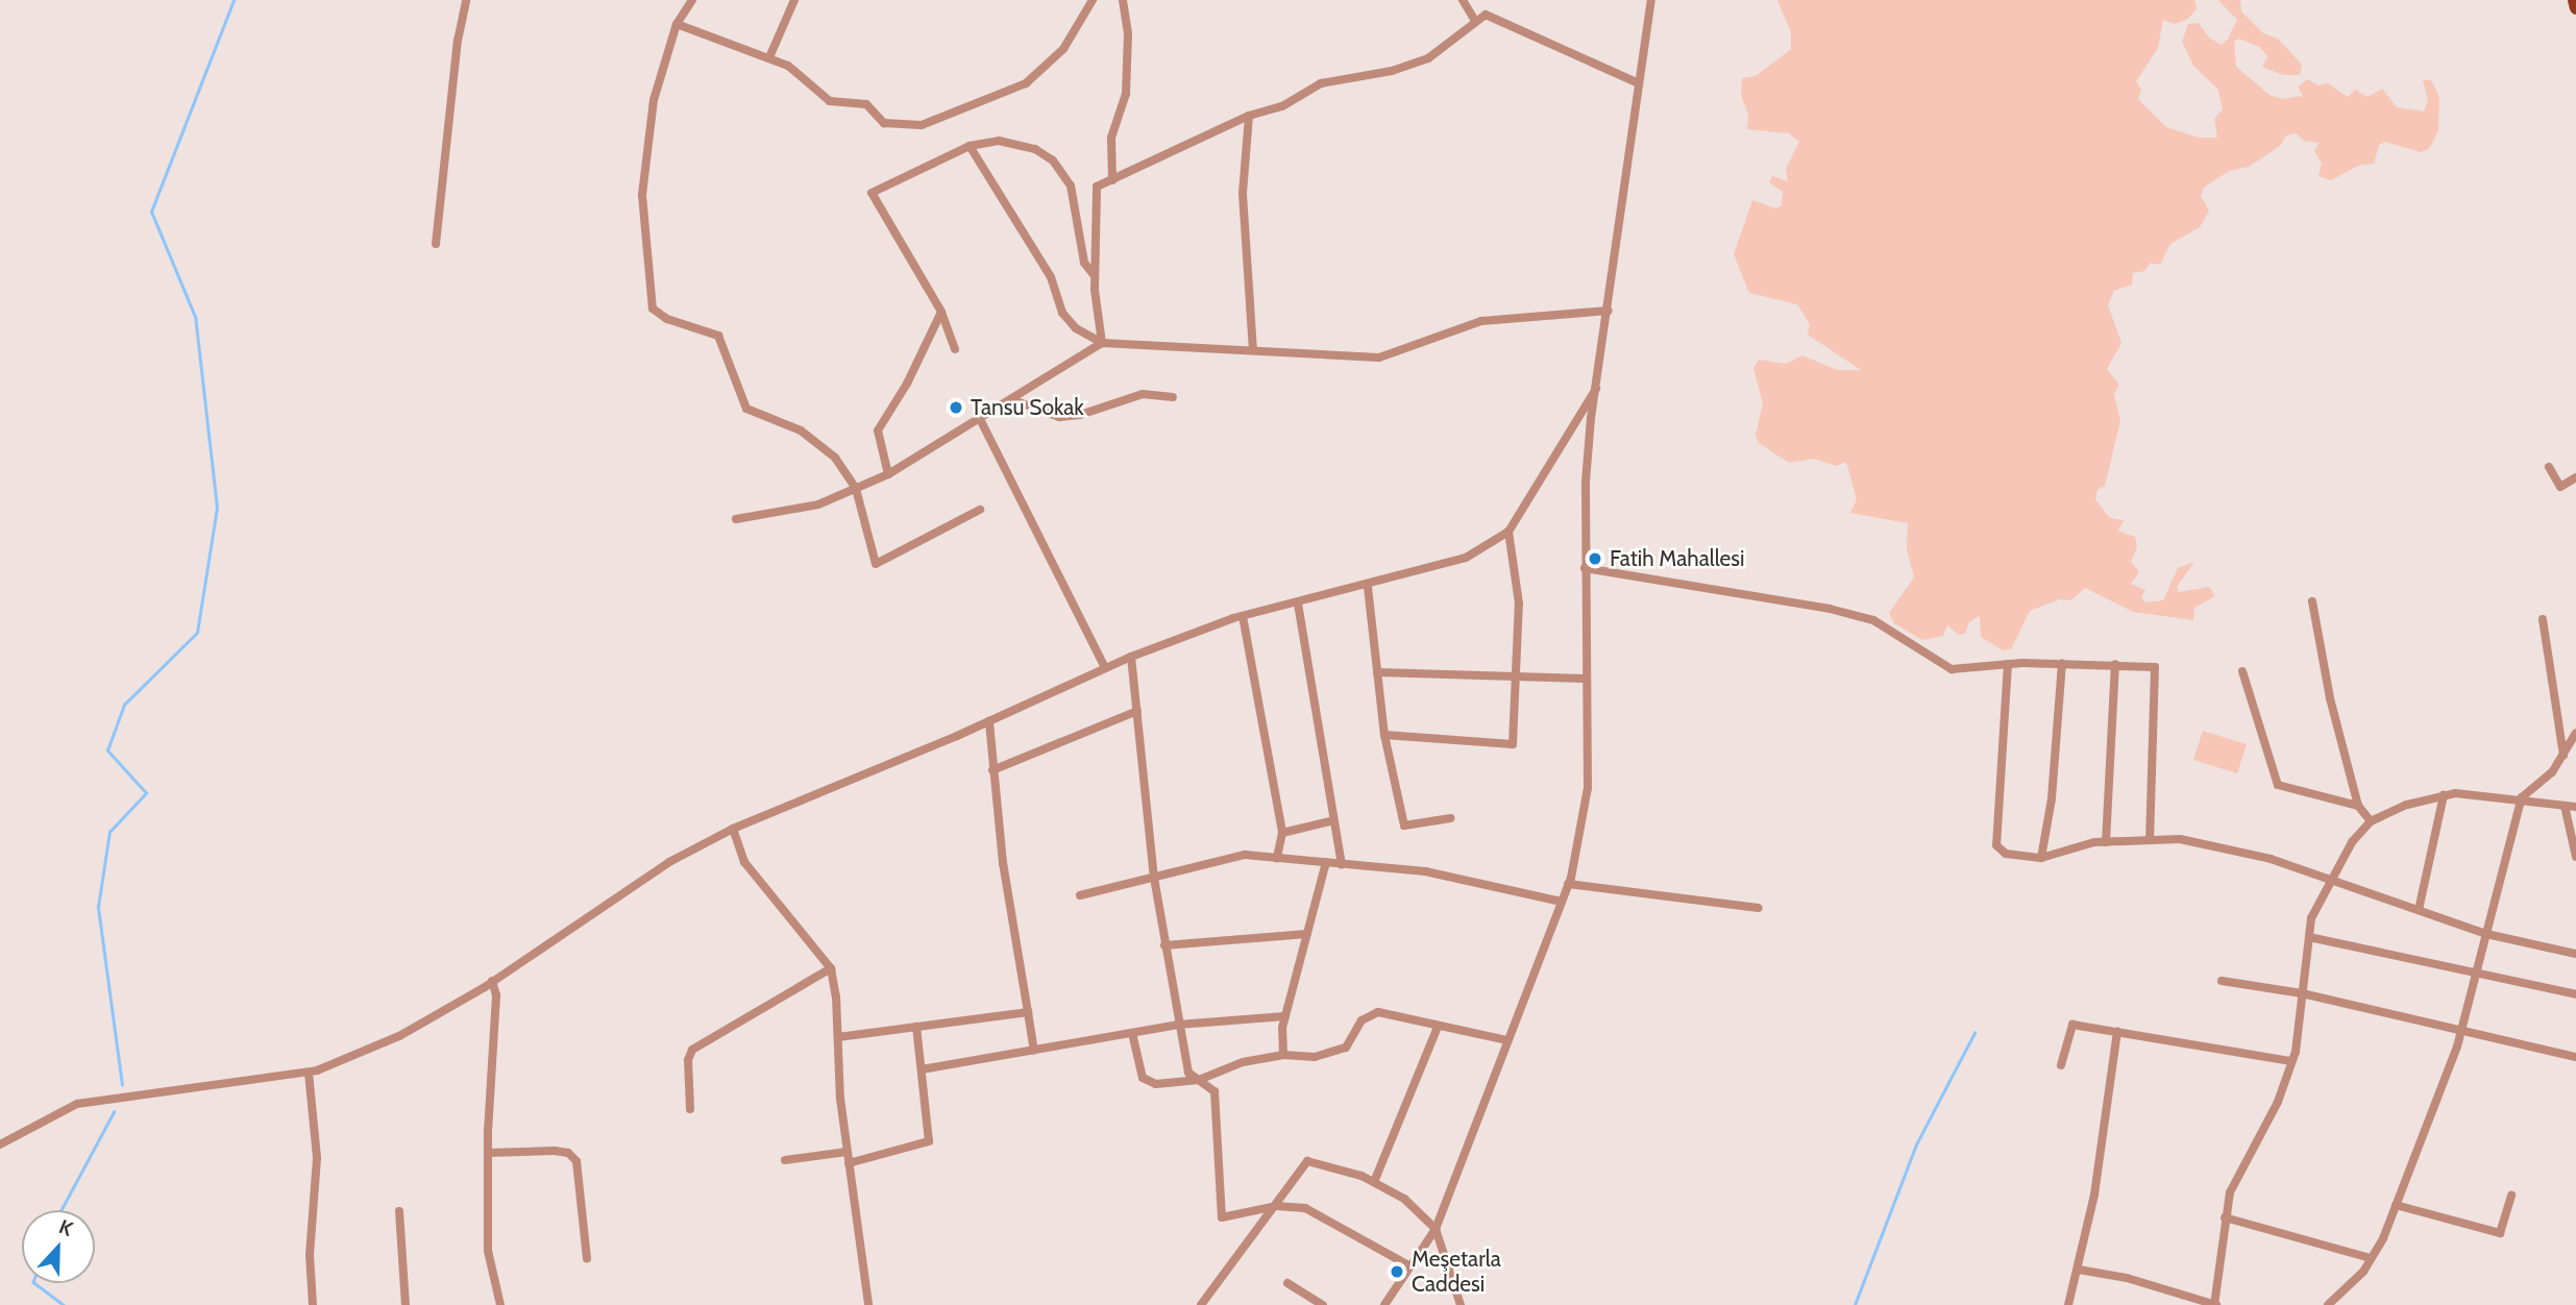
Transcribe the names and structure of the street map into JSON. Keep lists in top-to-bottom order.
{
  "places": ["Tansu Sokak", "Fatih Mahallesi", "Meşetarla Caddesi"],
  "north": "top"
}
